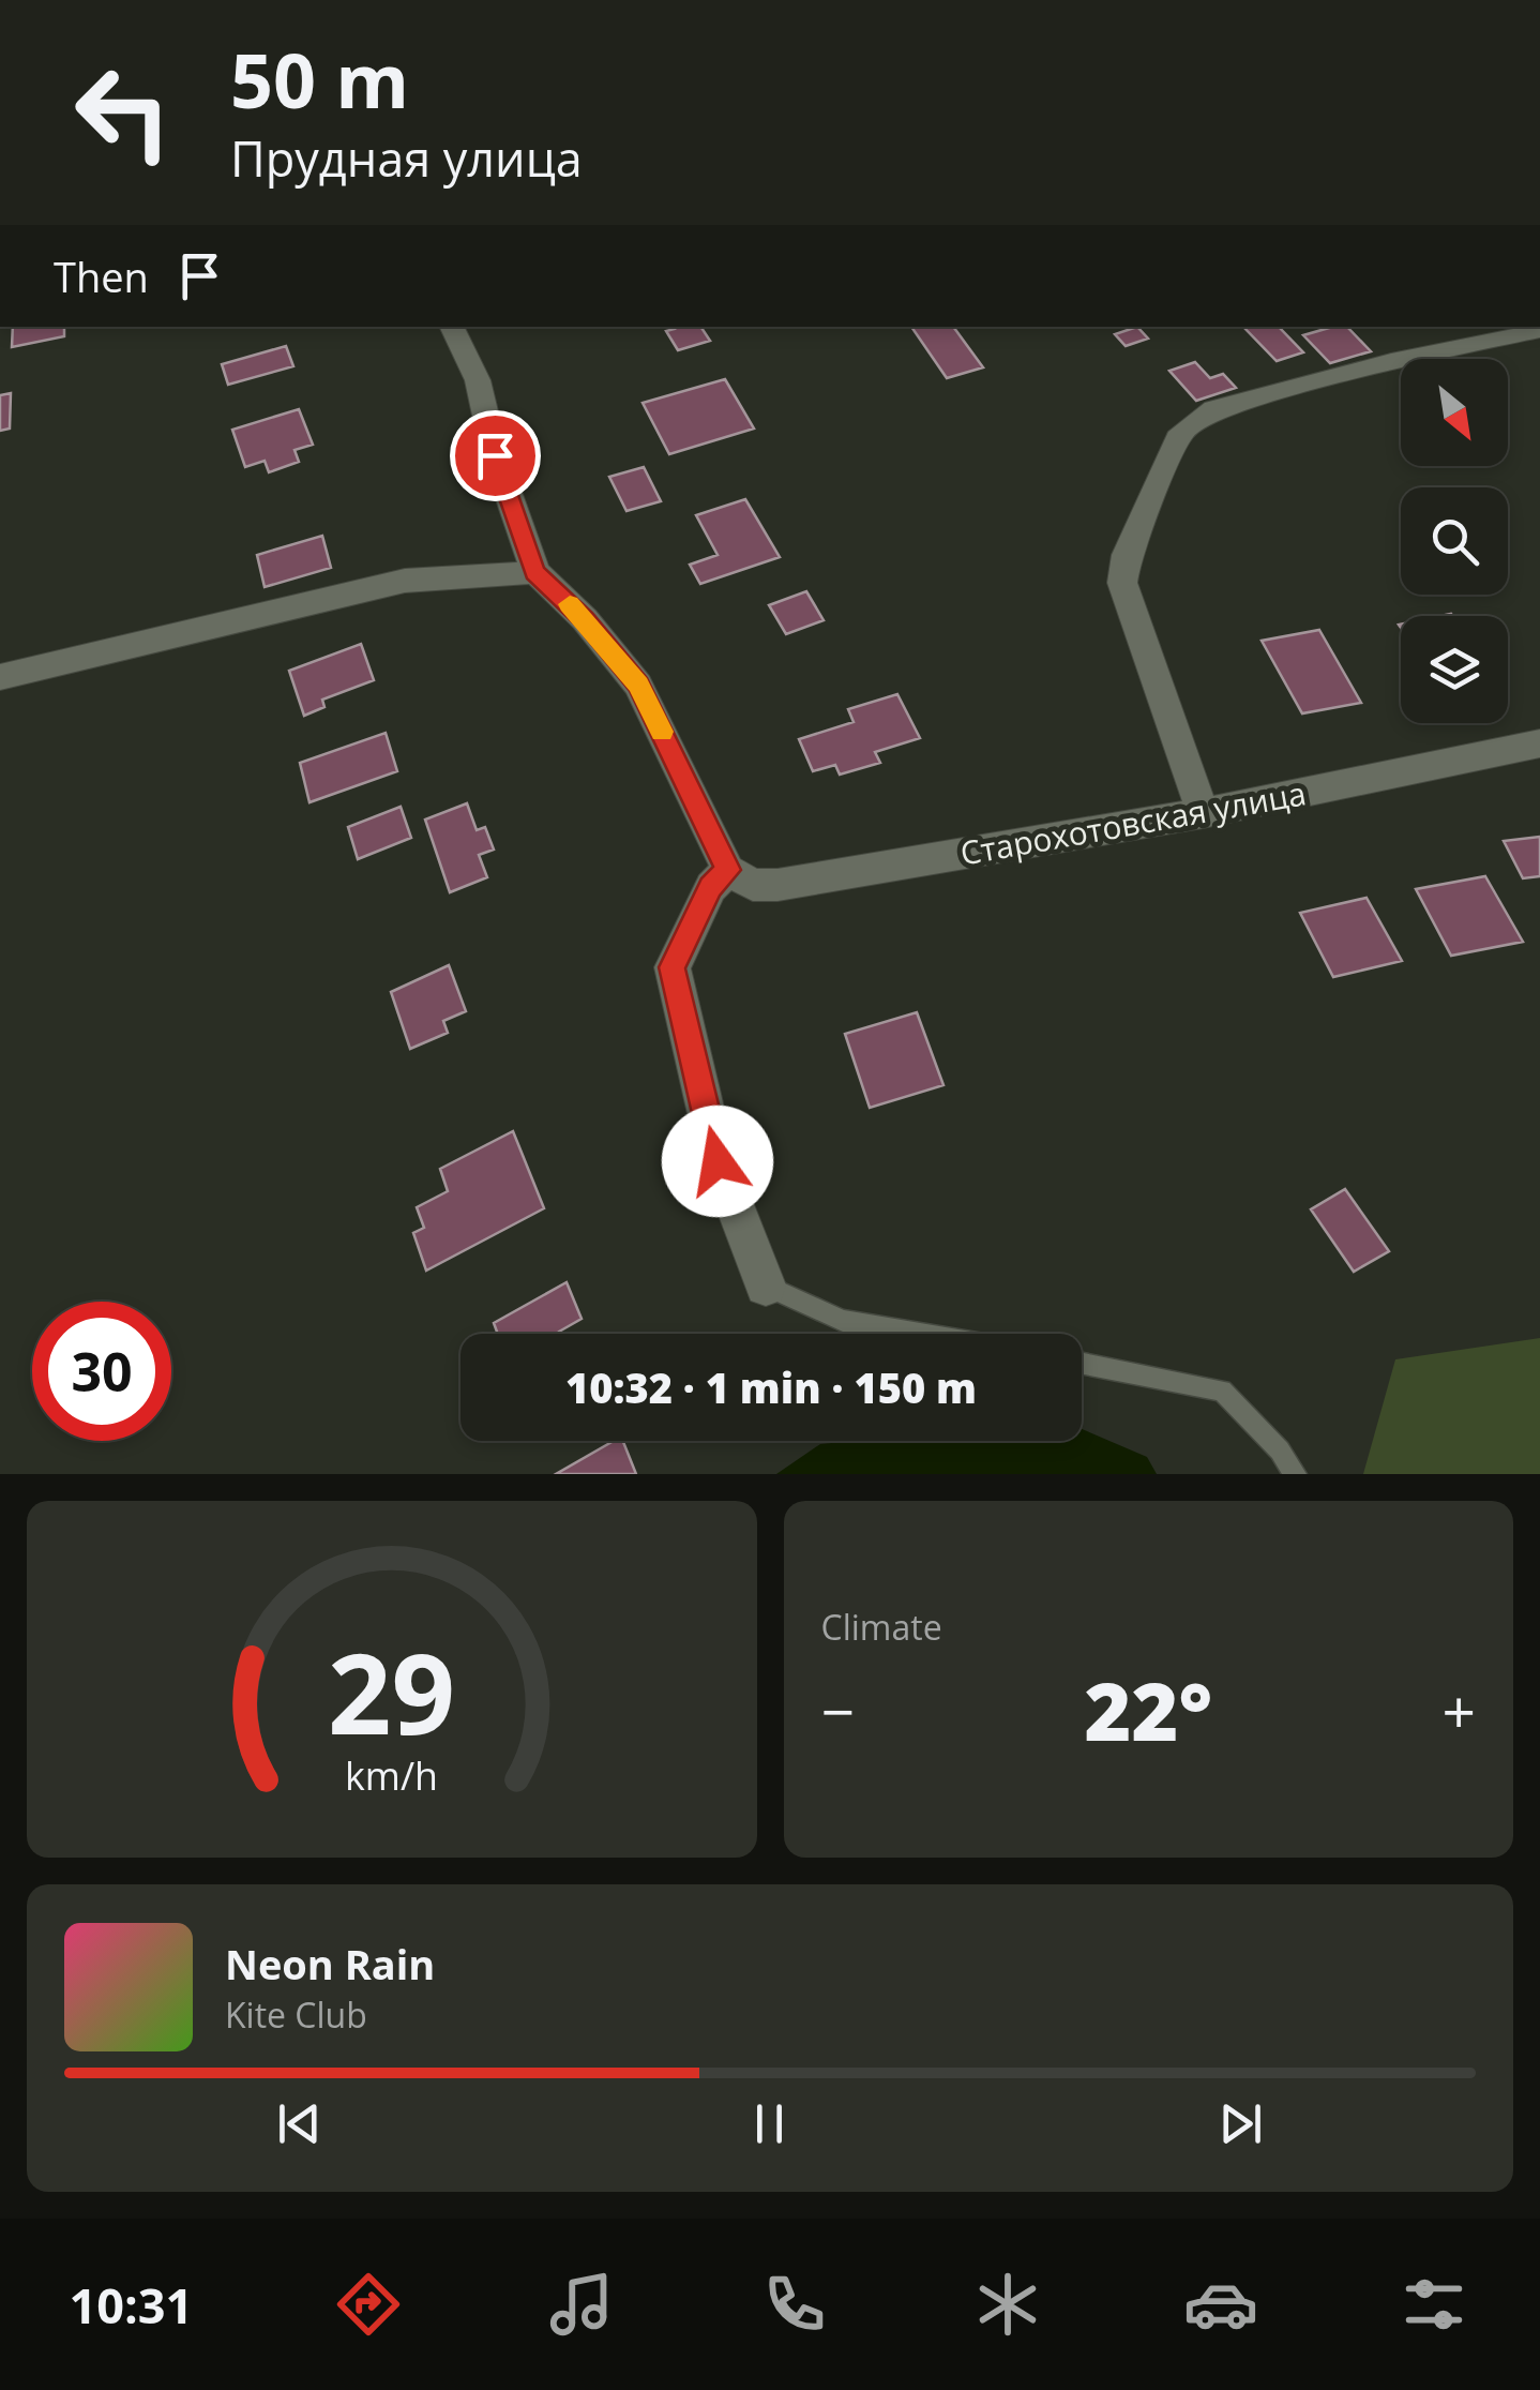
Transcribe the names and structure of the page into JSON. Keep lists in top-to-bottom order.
{
  "streets": {
    "street": ["Старохотовская улица"]
  },
  "north": "bottom right",
  "page": {
    "turn": ["50 m", "Прудная улица"],
    "then": "Then",
    "limit": "30",
    "trip": "10:32 · 1 min · 150 m",
    "tile": "Climate",
    "heat": ["−", "22°", "+"],
    "song": ["Neon Rain", "Kite Club"],
    "tabs": "10:31",
    "gauge": ["29", "km/h"]
  }
}
